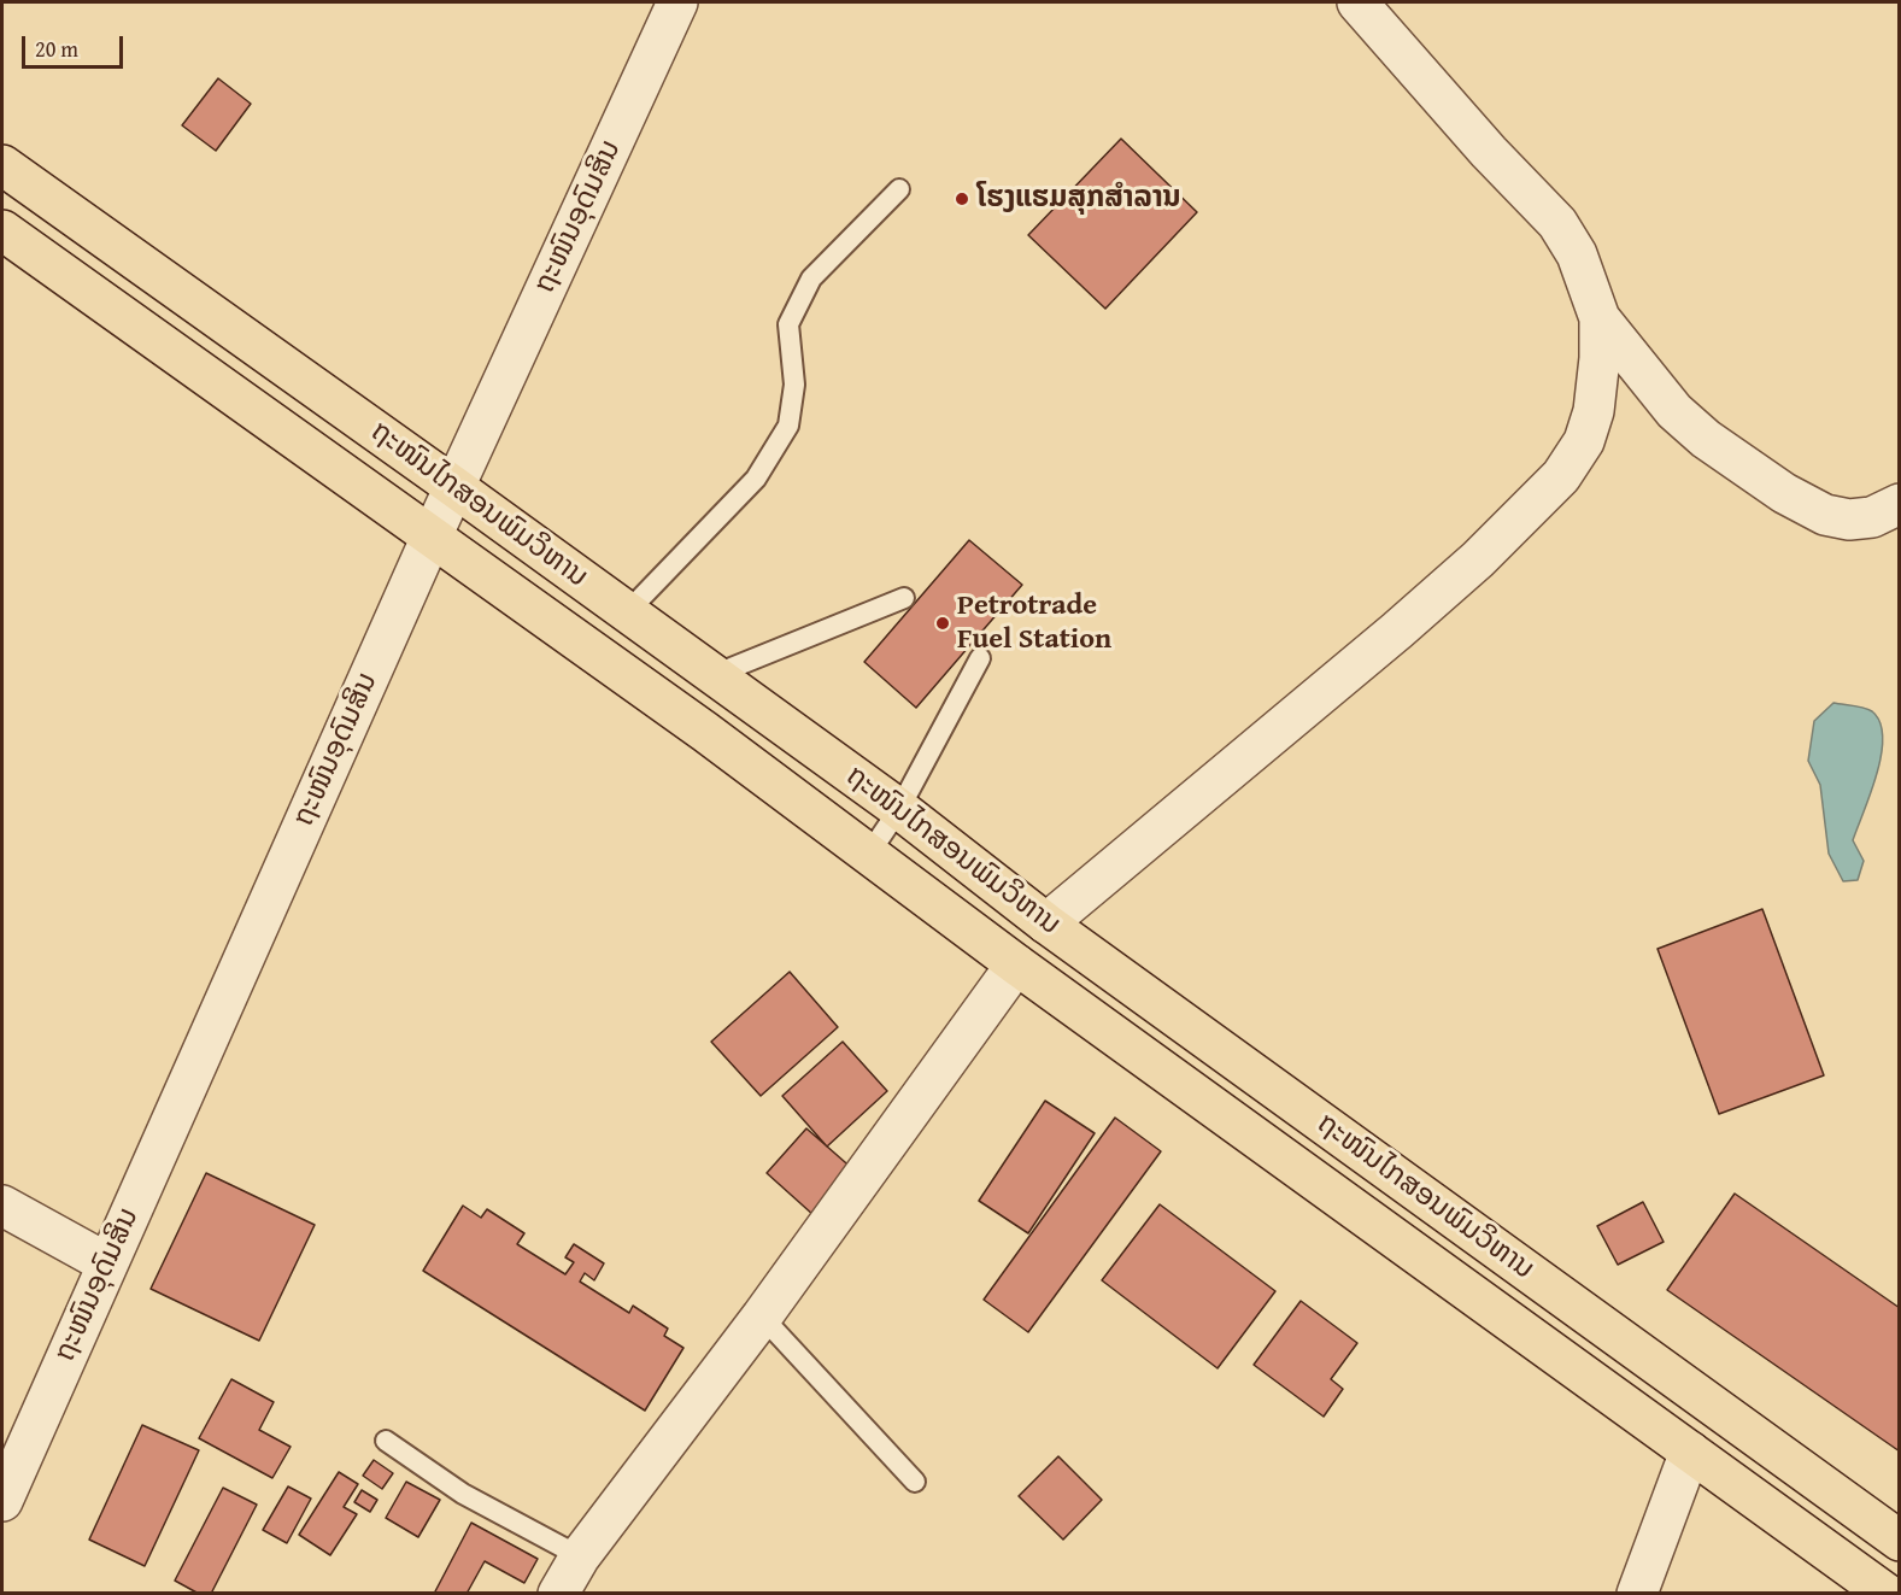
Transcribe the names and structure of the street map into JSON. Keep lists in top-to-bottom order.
{
  "streets": {
    "highway": ["ຖະໜົນໄກສອນພົມວິຫານ"],
    "street": ["ຖະໜົນອຸດົມສິນ"]
  },
  "crossings": [
    ["ຖະໜົນອຸດົມສິນ", "ຖະໜົນໄກສອນພົມວິຫານ"]
  ],
  "places": ["ໂຮງແຮມສຸກສໍາລານ", "Petrotrade Fuel Station"],
  "scale_bar": "20 m"
}
